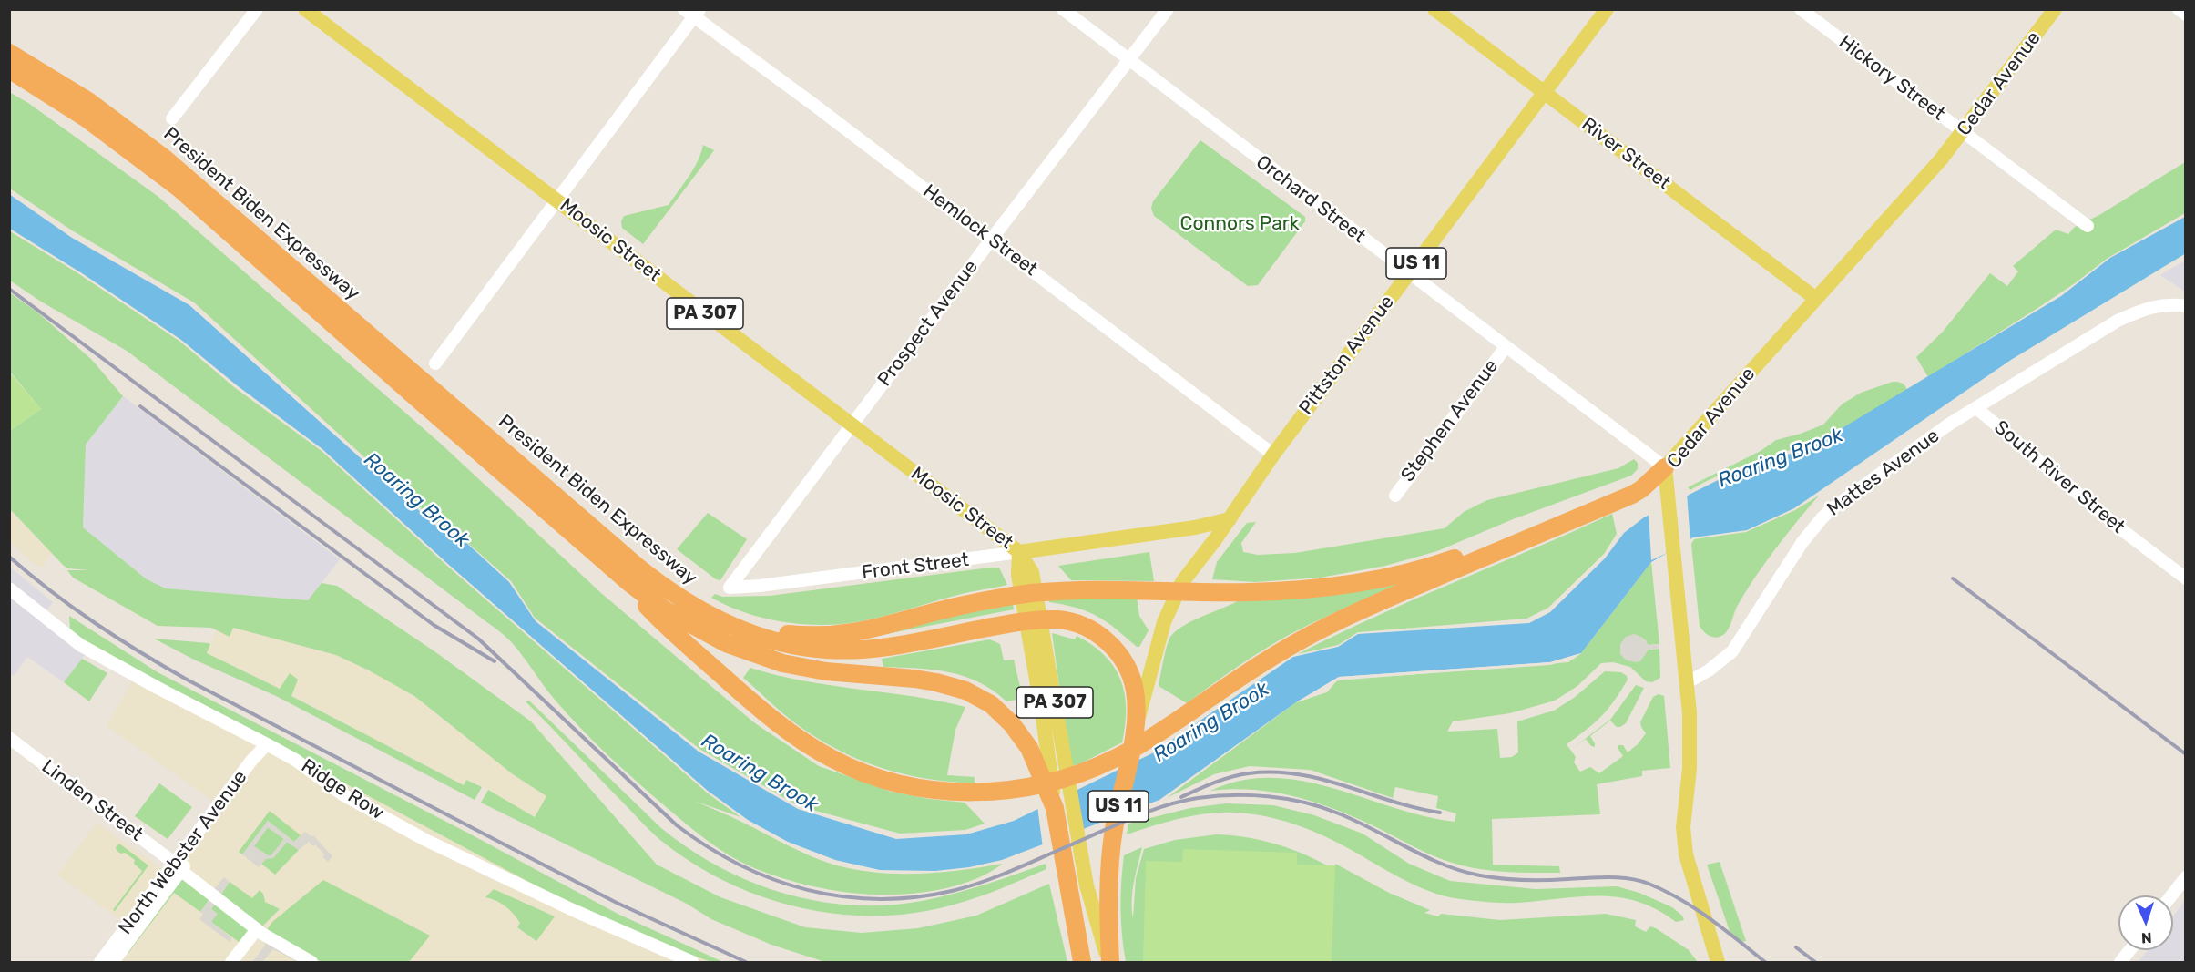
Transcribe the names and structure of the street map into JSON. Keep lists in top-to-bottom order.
{
  "streets": {
    "highway": ["President Biden Expressway", "US 11"],
    "main road": [
      "Cedar Avenue",
      "River Street",
      "Moosic Street",
      "PA 307",
      "Pittston Avenue",
      "Front Street"
    ],
    "street": [
      "Hickory Street",
      "Orchard Street",
      "Hemlock Street",
      "Prospect Avenue",
      "Stephen Avenue",
      "Mattes Avenue",
      "South River Street",
      "Ridge Row",
      "Linden Street",
      "North Webster Avenue"
    ]
  },
  "crossings": [
    ["Hickory Street", "Cedar Avenue"],
    ["Cedar Avenue", "River Street"],
    ["Cedar Avenue", "Orchard Street"],
    ["Cedar Avenue", "Mattes Avenue"],
    ["River Street", "Pittston Avenue"],
    ["Orchard Street", "Prospect Avenue"],
    ["Orchard Street", "Pittston Avenue"],
    ["Orchard Street", "Stephen Avenue"],
    ["President Biden Expressway", "US 11"],
    ["President Biden Expressway", "PA 307"],
    ["Hemlock Street", "Prospect Avenue"],
    ["Hemlock Street", "Pittston Avenue"],
    ["Moosic Street", "Prospect Avenue"],
    ["Moosic Street", "Front Street"],
    ["US 11", "Pittston Avenue"],
    ["US 11", "Front Street"],
    ["Prospect Avenue", "Front Street"],
    ["Pittston Avenue", "Front Street"],
    ["Mattes Avenue", "South River Street"],
    ["Ridge Row", "North Webster Avenue"],
    ["Linden Street", "North Webster Avenue"]
  ],
  "water": ["Roaring Brook"],
  "parks": ["Connors Park"],
  "north": "bottom"
}
